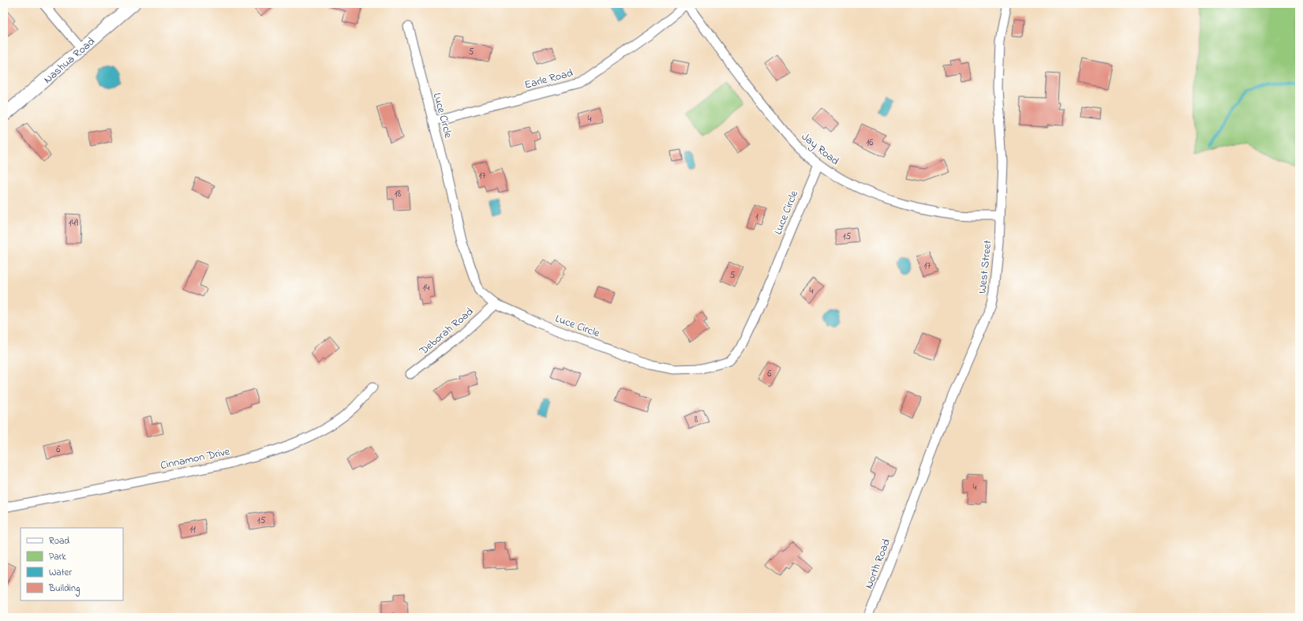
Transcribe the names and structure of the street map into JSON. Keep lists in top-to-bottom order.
{
  "streets": {
    "main road": ["Nashua Road"],
    "street": [
      "Earle Road",
      "Luce Circle",
      "Jay Road",
      "West Street",
      "Deborah Road",
      "Cinnamon Drive",
      "North Road"
    ]
  },
  "crossings": [
    ["Earle Road", "Luce Circle"],
    ["Earle Road", "Jay Road"],
    ["Luce Circle", "Jay Road"],
    ["Luce Circle", "Deborah Road"],
    ["Jay Road", "West Street"],
    ["West Street", "North Road"]
  ],
  "house_numbers": [
    "5",
    "4",
    "16",
    "17",
    "18",
    "1",
    "149",
    "15",
    "17",
    "5",
    "14",
    "4",
    "6",
    "8",
    "6",
    "4",
    "15",
    "11"
  ],
  "legend": [
    "Road",
    "Park",
    "Water",
    "Building"
  ]
}
